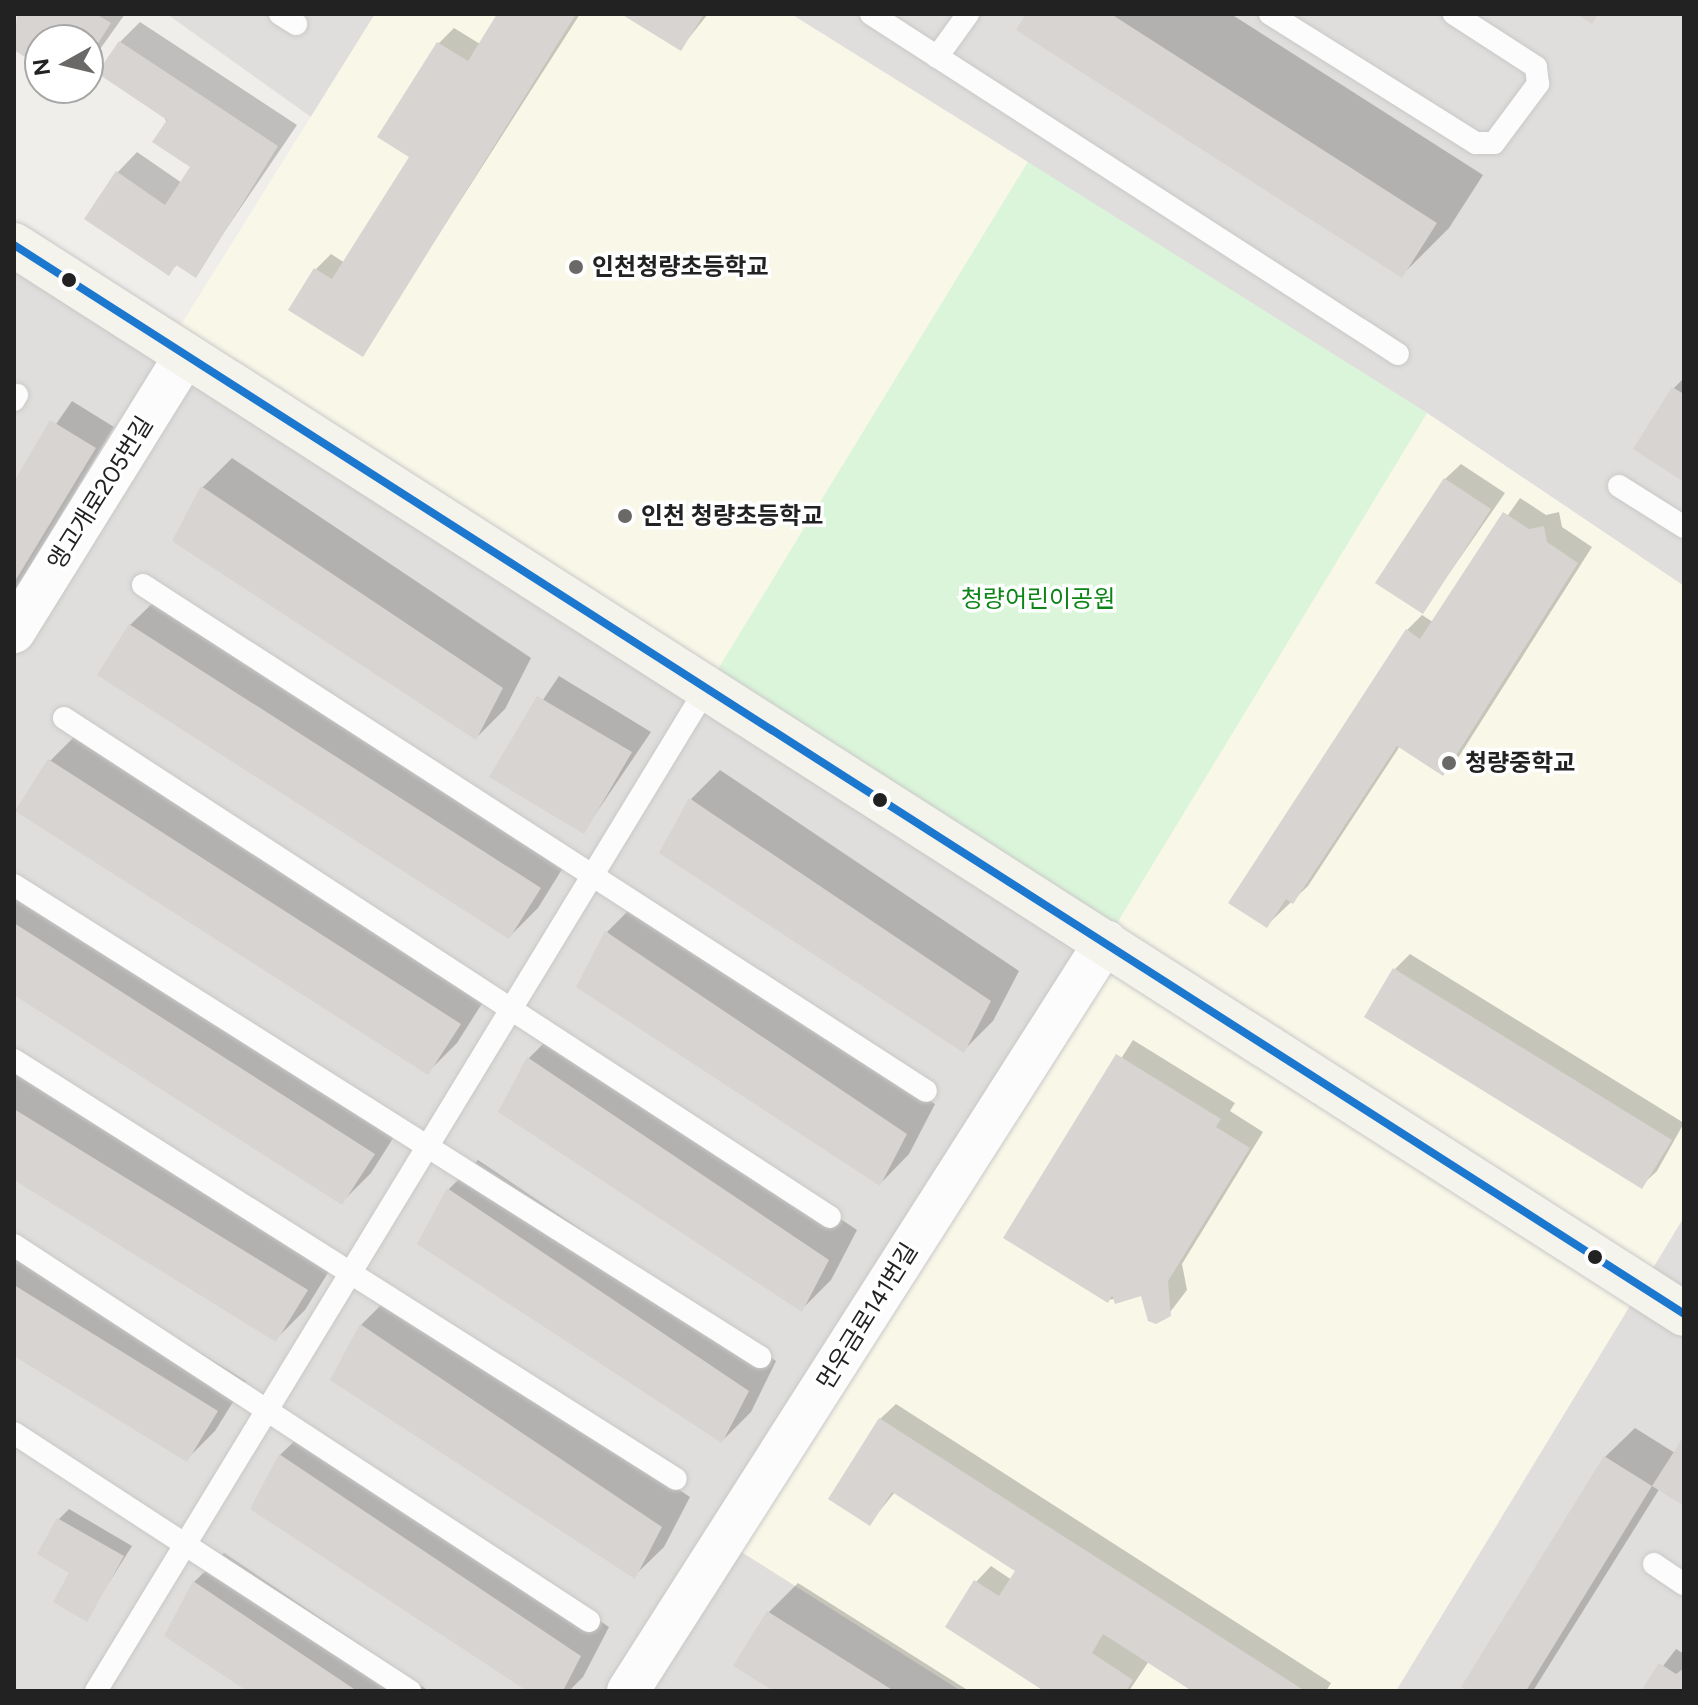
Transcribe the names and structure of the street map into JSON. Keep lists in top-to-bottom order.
{
  "streets": {
    "street": ["앵고개로205번길", "먼우금로141번길"]
  },
  "parks": ["청량어린이공원"],
  "places": ["인천청량초등학교", "인천 청량초등학교", "청량중학교"],
  "north": "left"
}
